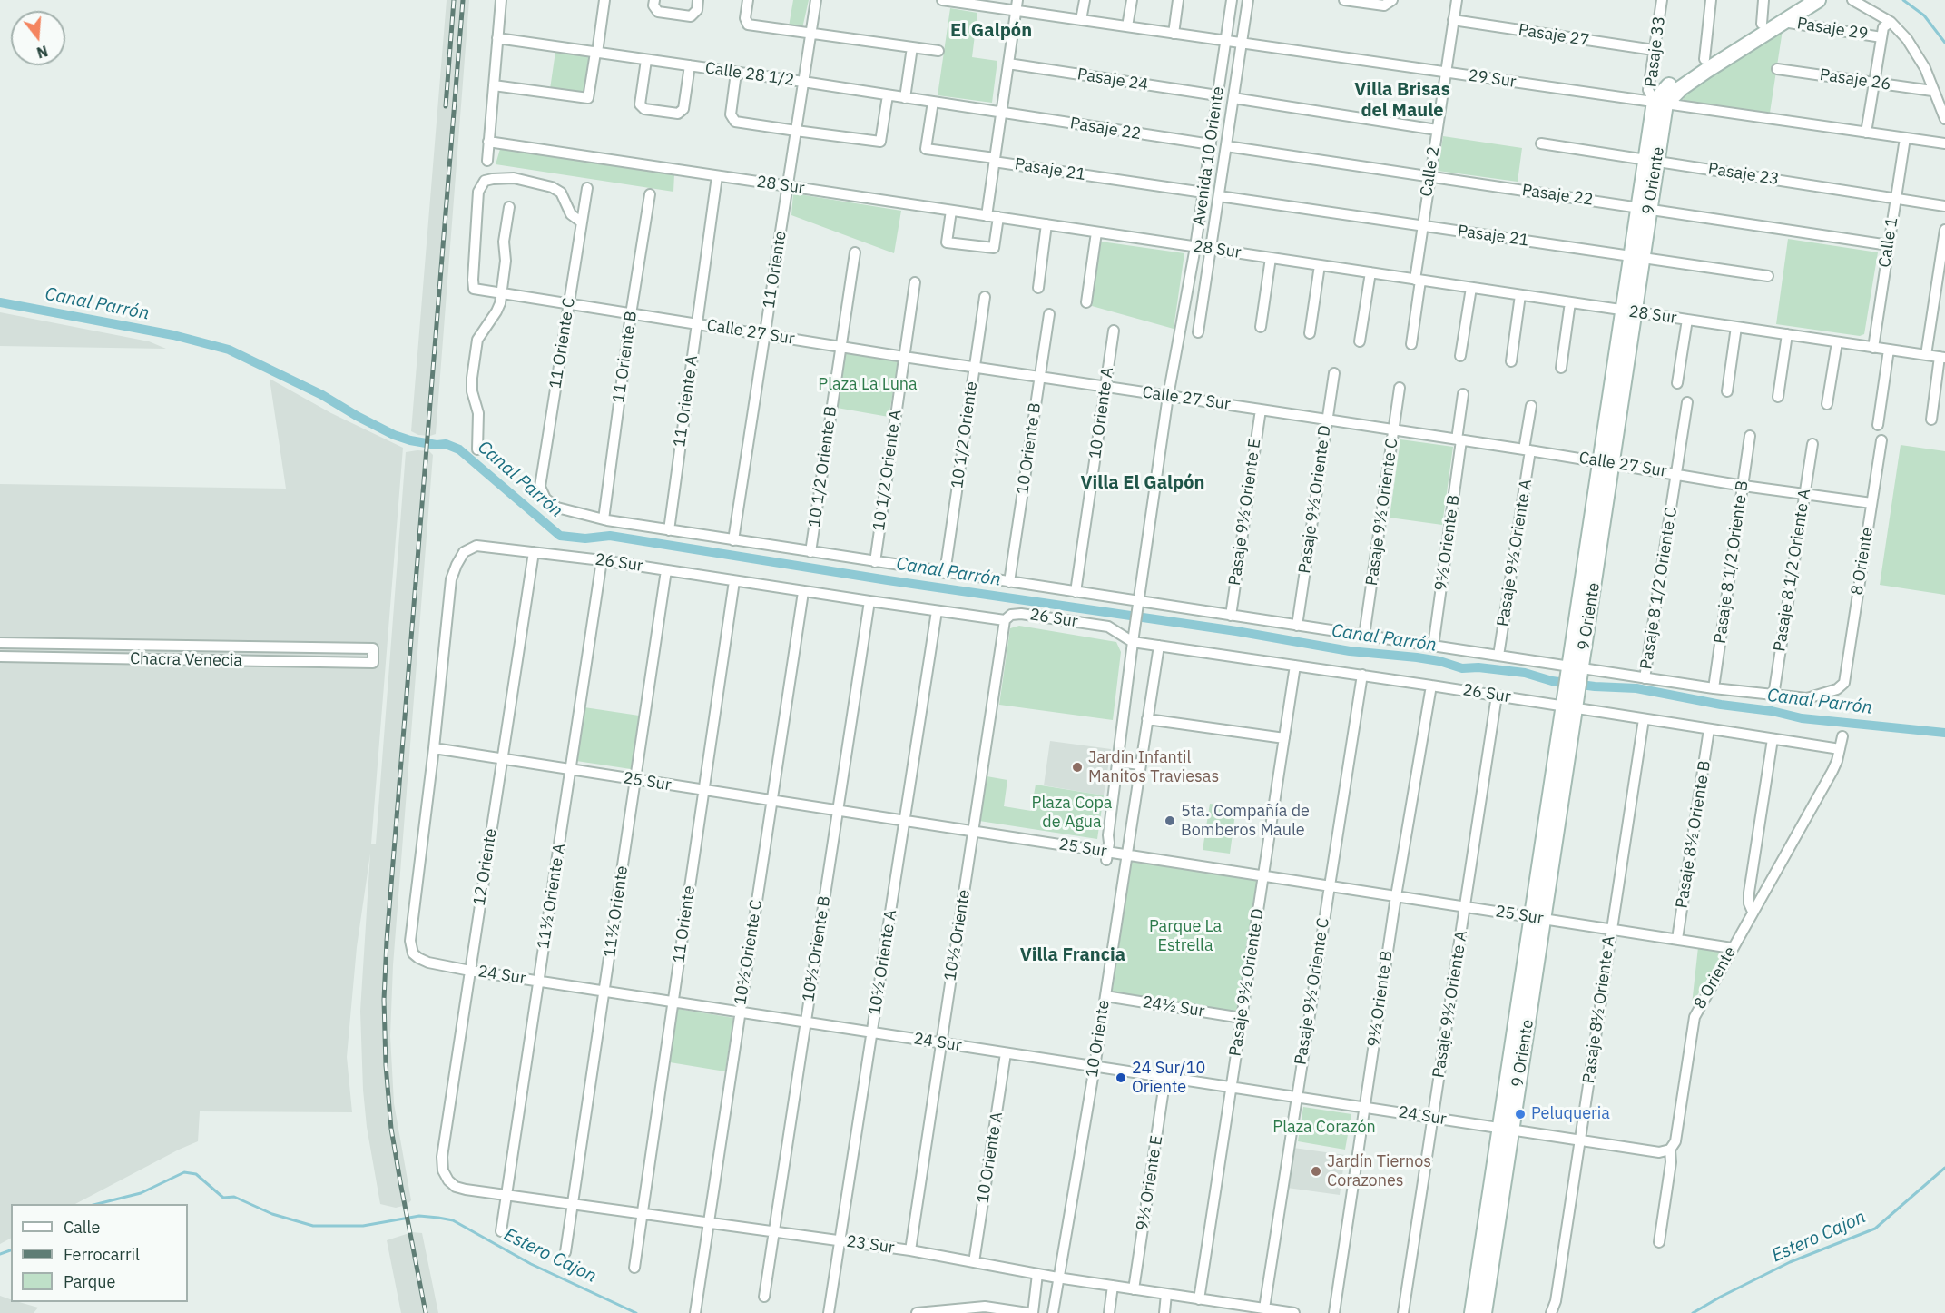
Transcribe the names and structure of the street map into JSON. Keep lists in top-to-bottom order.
{
  "streets": {
    "street": [
      "Pasaje 29",
      "Pasaje 27",
      "Pasaje 33",
      "Calle 28 1/2",
      "29 Sur",
      "Pasaje 24",
      "Pasaje 26",
      "Pasaje 22",
      "Avenida 10 Oriente",
      "Pasaje 21",
      "Calle 2",
      "Pasaje 23",
      "9 Oriente",
      "28 Sur",
      "Calle 1",
      "11 Oriente",
      "Calle 27 Sur",
      "11 Oriente C",
      "11 Oriente B",
      "11 Oriente A",
      "10 Oriente A",
      "10 1/2 Oriente",
      "10 Oriente B",
      "10 1/2 Oriente B",
      "10 1/2 Oriente A",
      "Pasaje 9½ Oriente D",
      "Pasaje 9½ Oriente E",
      "Pasaje 9½ Oriente C",
      "9½ Oriente B",
      "Pasaje 9½ Oriente A",
      "8 Oriente",
      "Pasaje 8 1/2 Oriente B",
      "26 Sur",
      "Pasaje 8 1/2 Oriente A",
      "Pasaje 8 1/2 Oriente C",
      "Chacra Venecia",
      "25 Sur",
      "Pasaje 8½ Oriente B",
      "12 Oriente",
      "11½ Oriente A",
      "11½ Oriente",
      "10½ Oriente",
      "10½ Oriente B",
      "10½ Oriente C",
      "10½ Oriente A",
      "24 Sur",
      "24½ Sur",
      "Pasaje 8½ Oriente A",
      "10 Oriente",
      "9½ Oriente E",
      "23 Sur"
    ]
  },
  "crossings": [
    ["Pasaje 27", "Pasaje 33"],
    ["Pasaje 27", "Calle 2"],
    ["Pasaje 33", "29 Sur"],
    ["Pasaje 33", "9 Oriente"],
    ["Calle 28 1/2", "Pasaje 22"],
    ["Calle 28 1/2", "Pasaje 21"],
    ["Calle 28 1/2", "11 Oriente"],
    ["29 Sur", "Avenida 10 Oriente"],
    ["29 Sur", "Calle 2"],
    ["29 Sur", "9 Oriente"],
    ["29 Sur", "Calle 1"],
    ["Pasaje 24", "Avenida 10 Oriente"],
    ["Pasaje 22", "Avenida 10 Oriente"],
    ["Pasaje 22", "Calle 2"],
    ["Pasaje 22", "9 Oriente"],
    ["Pasaje 22", "Calle 1"],
    ["Avenida 10 Oriente", "Pasaje 21"],
    ["Avenida 10 Oriente", "28 Sur"],
    ["Avenida 10 Oriente", "Calle 27 Sur"],
    ["Avenida 10 Oriente", "26 Sur"],
    ["Pasaje 21", "Calle 2"],
    ["Pasaje 21", "9 Oriente"],
    ["Calle 2", "28 Sur"],
    ["Pasaje 23", "9 Oriente"],
    ["Pasaje 23", "Calle 1"],
    ["9 Oriente", "28 Sur"],
    ["9 Oriente", "Calle 27 Sur"],
    ["9 Oriente", "26 Sur"],
    ["9 Oriente", "25 Sur"],
    ["9 Oriente", "24 Sur"],
    ["28 Sur", "Calle 1"],
    ["28 Sur", "11 Oriente"],
    ["28 Sur", "11 Oriente A"],
    ["11 Oriente", "Calle 27 Sur"],
    ["11 Oriente", "26 Sur"],
    ["11 Oriente", "25 Sur"],
    ["11 Oriente", "24 Sur"],
    ["11 Oriente", "23 Sur"],
    ["Calle 27 Sur", "11 Oriente C"],
    ["Calle 27 Sur", "11 Oriente B"],
    ["Calle 27 Sur", "11 Oriente A"],
    ["Calle 27 Sur", "10 Oriente A"],
    ["Calle 27 Sur", "10 1/2 Oriente"],
    ["Calle 27 Sur", "10 Oriente B"],
    ["Calle 27 Sur", "10 1/2 Oriente B"],
    ["Calle 27 Sur", "10 1/2 Oriente A"],
    ["Calle 27 Sur", "Pasaje 9½ Oriente D"],
    ["Calle 27 Sur", "Pasaje 9½ Oriente E"],
    ["Calle 27 Sur", "Pasaje 9½ Oriente C"],
    ["Calle 27 Sur", "9½ Oriente B"],
    ["Calle 27 Sur", "Pasaje 9½ Oriente A"],
    ["Calle 27 Sur", "8 Oriente"],
    ["Calle 27 Sur", "Pasaje 8 1/2 Oriente B"],
    ["Calle 27 Sur", "Pasaje 8 1/2 Oriente A"],
    ["Calle 27 Sur", "Pasaje 8 1/2 Oriente C"],
    ["11 Oriente C", "26 Sur"],
    ["11 Oriente B", "26 Sur"],
    ["11 Oriente A", "26 Sur"],
    ["10 Oriente A", "26 Sur"],
    ["10 Oriente A", "24 Sur"],
    ["10 Oriente A", "23 Sur"],
    ["10 1/2 Oriente", "26 Sur"],
    ["10 Oriente B", "26 Sur"],
    ["10 1/2 Oriente B", "26 Sur"],
    ["10 1/2 Oriente A", "26 Sur"],
    ["Pasaje 9½ Oriente D", "26 Sur"],
    ["Pasaje 9½ Oriente D", "25 Sur"],
    ["Pasaje 9½ Oriente D", "24 Sur"],
    ["Pasaje 9½ Oriente D", "24½ Sur"],
    ["Pasaje 9½ Oriente D", "23 Sur"],
    ["Pasaje 9½ Oriente E", "26 Sur"],
    ["Pasaje 9½ Oriente C", "26 Sur"],
    ["Pasaje 9½ Oriente C", "25 Sur"],
    ["Pasaje 9½ Oriente C", "24 Sur"],
    ["Pasaje 9½ Oriente C", "23 Sur"],
    ["9½ Oriente B", "26 Sur"],
    ["9½ Oriente B", "25 Sur"],
    ["9½ Oriente B", "24 Sur"],
    ["Pasaje 9½ Oriente A", "26 Sur"],
    ["Pasaje 9½ Oriente A", "25 Sur"],
    ["Pasaje 9½ Oriente A", "24 Sur"],
    ["8 Oriente", "26 Sur"],
    ["8 Oriente", "25 Sur"],
    ["8 Oriente", "24 Sur"],
    ["Pasaje 8 1/2 Oriente B", "26 Sur"],
    ["26 Sur", "Pasaje 8 1/2 Oriente A"],
    ["26 Sur", "Pasaje 8 1/2 Oriente C"],
    ["26 Sur", "25 Sur"],
    ["26 Sur", "Pasaje 8½ Oriente B"],
    ["26 Sur", "12 Oriente"],
    ["26 Sur", "11½ Oriente A"],
    ["26 Sur", "11½ Oriente"],
    ["26 Sur", "10½ Oriente"],
    ["26 Sur", "10½ Oriente B"],
    ["26 Sur", "10½ Oriente C"],
    ["26 Sur", "10½ Oriente A"],
    ["26 Sur", "24 Sur"],
    ["26 Sur", "Pasaje 8½ Oriente A"],
    ["26 Sur", "10 Oriente"],
    ["25 Sur", "Pasaje 8½ Oriente B"],
    ["25 Sur", "12 Oriente"],
    ["25 Sur", "11½ Oriente A"],
    ["25 Sur", "11½ Oriente"],
    ["25 Sur", "10½ Oriente"],
    ["25 Sur", "10½ Oriente B"],
    ["25 Sur", "10½ Oriente C"],
    ["25 Sur", "10½ Oriente A"],
    ["25 Sur", "24 Sur"],
    ["25 Sur", "Pasaje 8½ Oriente A"],
    ["25 Sur", "10 Oriente"],
    ["12 Oriente", "24 Sur"],
    ["12 Oriente", "23 Sur"],
    ["11½ Oriente A", "24 Sur"],
    ["11½ Oriente A", "23 Sur"],
    ["11½ Oriente", "24 Sur"],
    ["11½ Oriente", "23 Sur"],
    ["10½ Oriente", "24 Sur"],
    ["10½ Oriente", "23 Sur"],
    ["10½ Oriente B", "24 Sur"],
    ["10½ Oriente B", "23 Sur"],
    ["10½ Oriente C", "24 Sur"],
    ["10½ Oriente C", "23 Sur"],
    ["10½ Oriente A", "24 Sur"],
    ["10½ Oriente A", "23 Sur"],
    ["24 Sur", "Pasaje 8½ Oriente A"],
    ["24 Sur", "10 Oriente"],
    ["24 Sur", "9½ Oriente E"],
    ["24½ Sur", "10 Oriente"],
    ["10 Oriente", "23 Sur"],
    ["9½ Oriente E", "23 Sur"]
  ],
  "districts": [
    "El Galpón",
    "Villa Brisas del Maule",
    "Villa El Galpón",
    "Villa Francia"
  ],
  "water": ["Canal Parrón", "Estero Cajon"],
  "parks": [
    "Plaza La Luna",
    "Plaza Copa de Agua",
    "Parque La Estrella",
    "Plaza Corazón"
  ],
  "places": [
    "Jardin Infantil Manitos Traviesas",
    "5ta. Compañía de Bomberos Maule",
    "24 Sur/10 Oriente",
    "Peluqueria",
    "Jardín Tiernos Corazones"
  ],
  "legend": ["Calle", "Ferrocarril", "Parque"],
  "north": "bottom"
}
